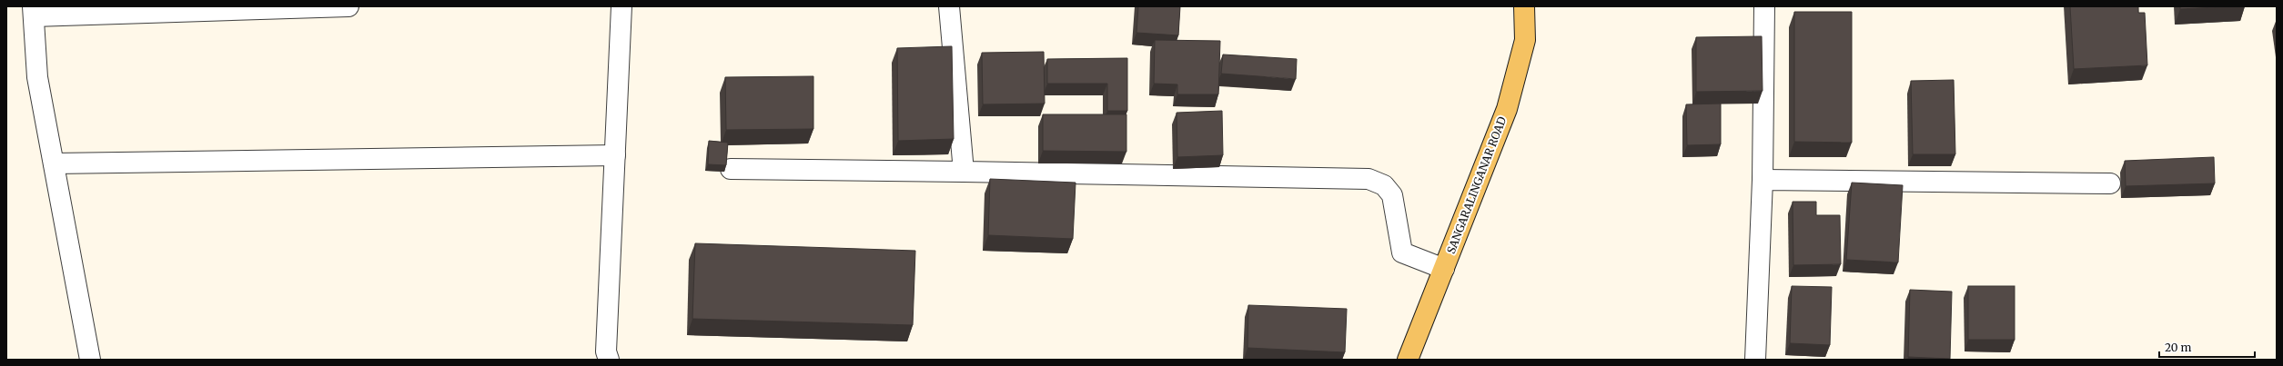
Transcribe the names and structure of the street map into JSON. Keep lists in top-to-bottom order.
{
  "streets": {
    "main road": ["SANGARALINGANAR ROAD"]
  },
  "scale_bar": "20 m"
}
